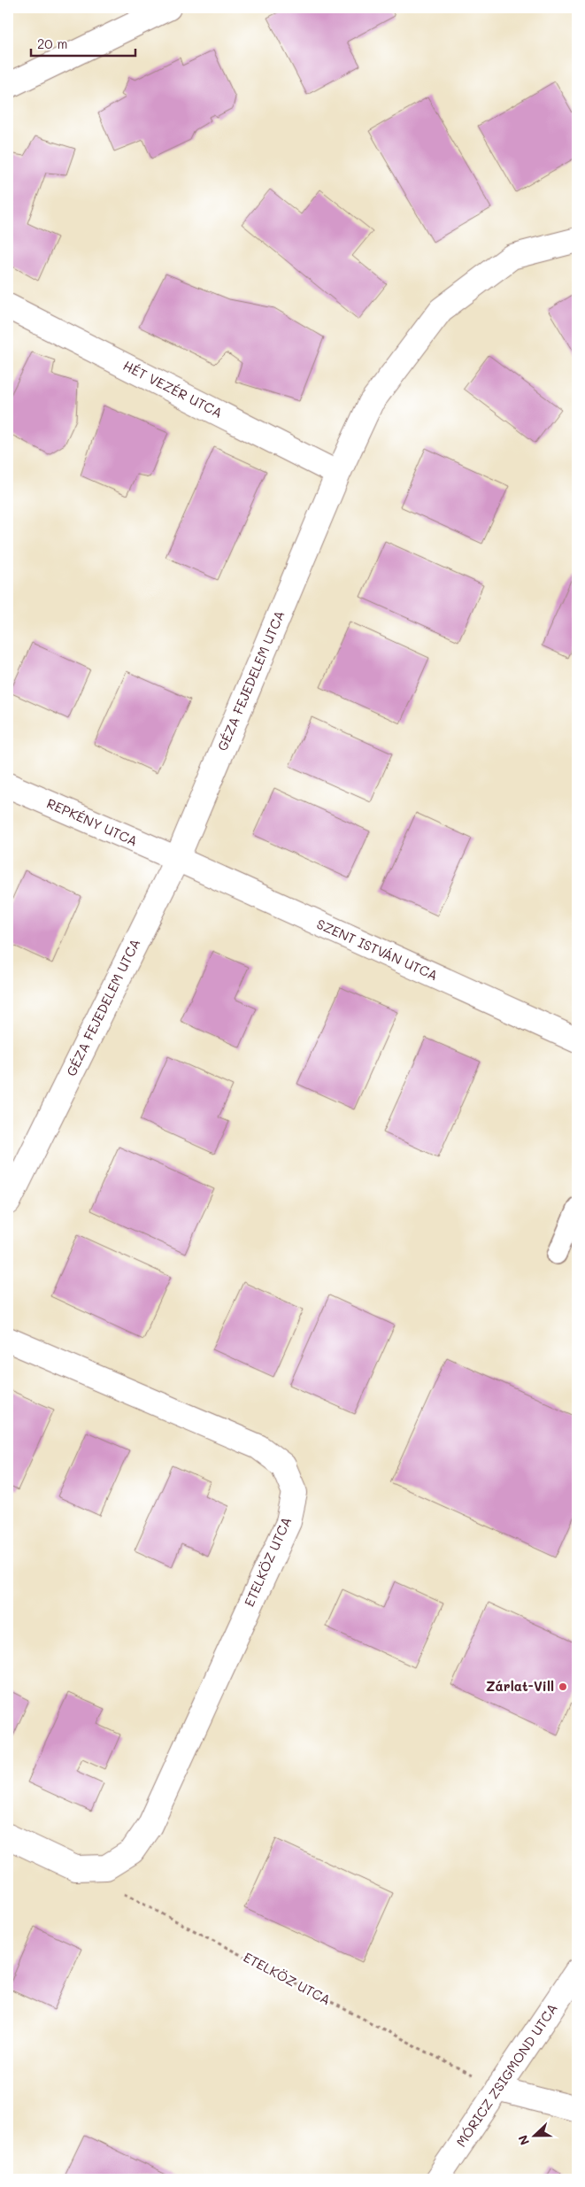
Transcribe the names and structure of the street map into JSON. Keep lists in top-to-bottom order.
{
  "streets": {
    "street": [
      "HÉT VEZÉR UTCA",
      "GÉZA FEJEDELEM UTCA",
      "REPKÉNY UTCA",
      "SZENT ISTVÁN UTCA",
      "ETELKÖZ UTCA",
      "MÓRICZ ZSIGMOND UTCA"
    ]
  },
  "crossings": [
    ["HÉT VEZÉR UTCA", "GÉZA FEJEDELEM UTCA"],
    ["GÉZA FEJEDELEM UTCA", "REPKÉNY UTCA"],
    ["GÉZA FEJEDELEM UTCA", "SZENT ISTVÁN UTCA"],
    ["REPKÉNY UTCA", "SZENT ISTVÁN UTCA"],
    ["ETELKÖZ UTCA", "MÓRICZ ZSIGMOND UTCA"]
  ],
  "places": ["Zárlat-Vill"],
  "scale_bar": "20 m",
  "north": "left"
}
